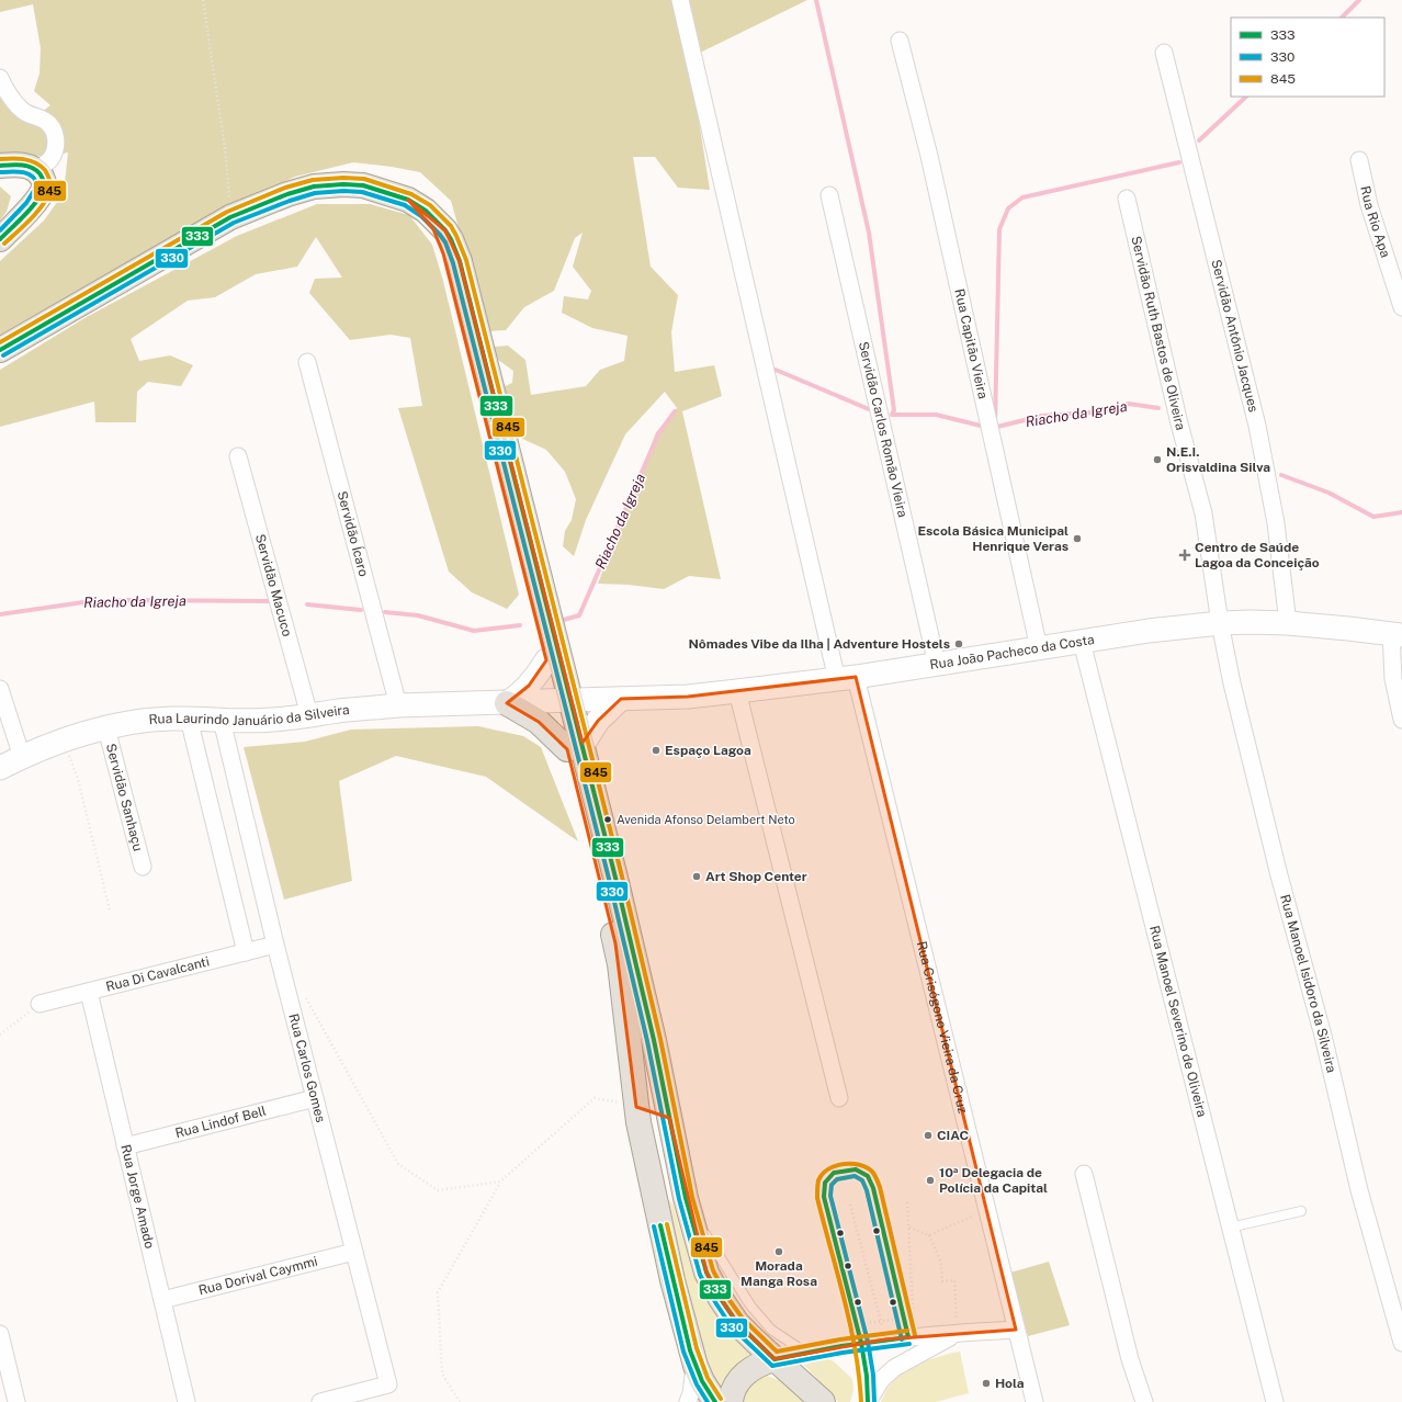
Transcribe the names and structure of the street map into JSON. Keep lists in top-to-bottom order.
{
  "streets": {
    "street": [
      "Rua Rio Apa",
      "Servidão Ruth Bastos de Oliveira",
      "Servidão Antônio Jacques",
      "Rua Capitão Vieira",
      "Servidão Carlos Romão Vieira",
      "Servidão Ícaro",
      "Servidão Macuco",
      "Rua João Pacheco da Costa",
      "Rua Laurindo Januário da Silveira",
      "Servidão Sanhaçu",
      "Rua Di Cavalcanti",
      "Rua Manoel Isidoro da Silveira",
      "Rua Manoel Severino de Oliveira",
      "Rua Crisógono Vieira da Cruz",
      "Rua Carlos Gomes",
      "Rua Lindof Bell",
      "Rua Jorge Amado",
      "Rua Dorival Caymmi"
    ]
  },
  "crossings": [
    ["Servidão Ruth Bastos de Oliveira", "Rua João Pacheco da Costa"],
    ["Servidão Ruth Bastos de Oliveira", "Rua Manoel Isidoro da Silveira"],
    ["Servidão Antônio Jacques", "Rua João Pacheco da Costa"],
    ["Rua Capitão Vieira", "Rua João Pacheco da Costa"],
    ["Servidão Carlos Romão Vieira", "Rua João Pacheco da Costa"],
    ["Servidão Ícaro", "Rua Laurindo Januário da Silveira"],
    ["Servidão Macuco", "Rua Laurindo Januário da Silveira"],
    ["Rua João Pacheco da Costa", "Rua Laurindo Januário da Silveira"],
    ["Rua João Pacheco da Costa", "Rua Manoel Isidoro da Silveira"],
    ["Rua João Pacheco da Costa", "Rua Manoel Severino de Oliveira"],
    ["Rua João Pacheco da Costa", "Rua Crisógono Vieira da Cruz"],
    ["Rua Laurindo Januário da Silveira", "Servidão Sanhaçu"],
    ["Rua Laurindo Januário da Silveira", "Rua Carlos Gomes"],
    ["Rua Di Cavalcanti", "Rua Carlos Gomes"],
    ["Rua Di Cavalcanti", "Rua Jorge Amado"],
    ["Rua Carlos Gomes", "Rua Lindof Bell"],
    ["Rua Carlos Gomes", "Rua Dorival Caymmi"],
    ["Rua Lindof Bell", "Rua Jorge Amado"],
    ["Rua Jorge Amado", "Rua Dorival Caymmi"]
  ],
  "water": ["Riacho da Igreja"],
  "places": {
    "other": [
      "N.E.I. Orisvaldina Silva",
      "Escola Básica Municipal Henrique Veras",
      "Nômades Vibe da Ilha | Adventure Hostels",
      "Espaço Lagoa",
      "Avenida Afonso Delambert Neto",
      "Art Shop Center",
      "CIAC",
      "10ª Delegacia de Polícia da Capital",
      "Morada Manga Rosa",
      "Hola"
    ],
    "health": ["Centro de Saúde Lagoa da Conceição"]
  },
  "lines": ["transit line 845", "transit line 333", "transit line 330"],
  "legend": ["333", "330", "845"]
}
